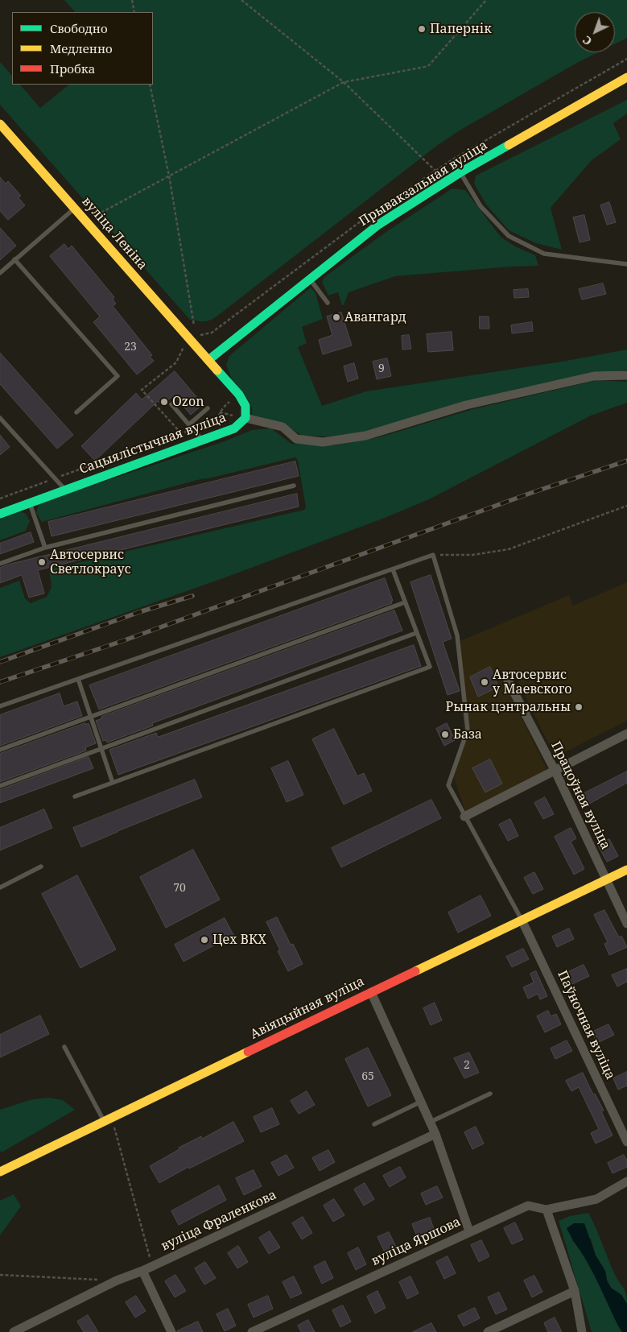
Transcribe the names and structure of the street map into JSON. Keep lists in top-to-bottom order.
{
  "streets": {
    "street": [
      "Прывакзальная вуліца",
      "вуліца Леніна",
      "Сацыялістычная вуліца",
      "Працоўная вуліца",
      "Авіяцыйная вуліца",
      "Паўночная вуліца",
      "вуліца Фраленкова",
      "вуліца Яршова"
    ]
  },
  "crossings": [
    ["Прывакзальная вуліца", "вуліца Леніна"],
    ["Прывакзальная вуліца", "Сацыялістычная вуліца"],
    ["вуліца Леніна", "Сацыялістычная вуліца"],
    ["Працоўная вуліца", "Авіяцыйная вуліца"],
    ["Авіяцыйная вуліца", "Паўночная вуліца"]
  ],
  "places": [
    "Папернік",
    "Авангард",
    "Ozon",
    "Автосервис Светлокраус",
    "Автосервис у Маевского",
    "Рынак цэнтральны",
    "База",
    "Цех ВКХ"
  ],
  "house_numbers": [
    "23",
    "9",
    "70",
    "2",
    "65"
  ],
  "legend": ["Свободно", "Медленно", "Пробка"],
  "north": "bottom left"
}
